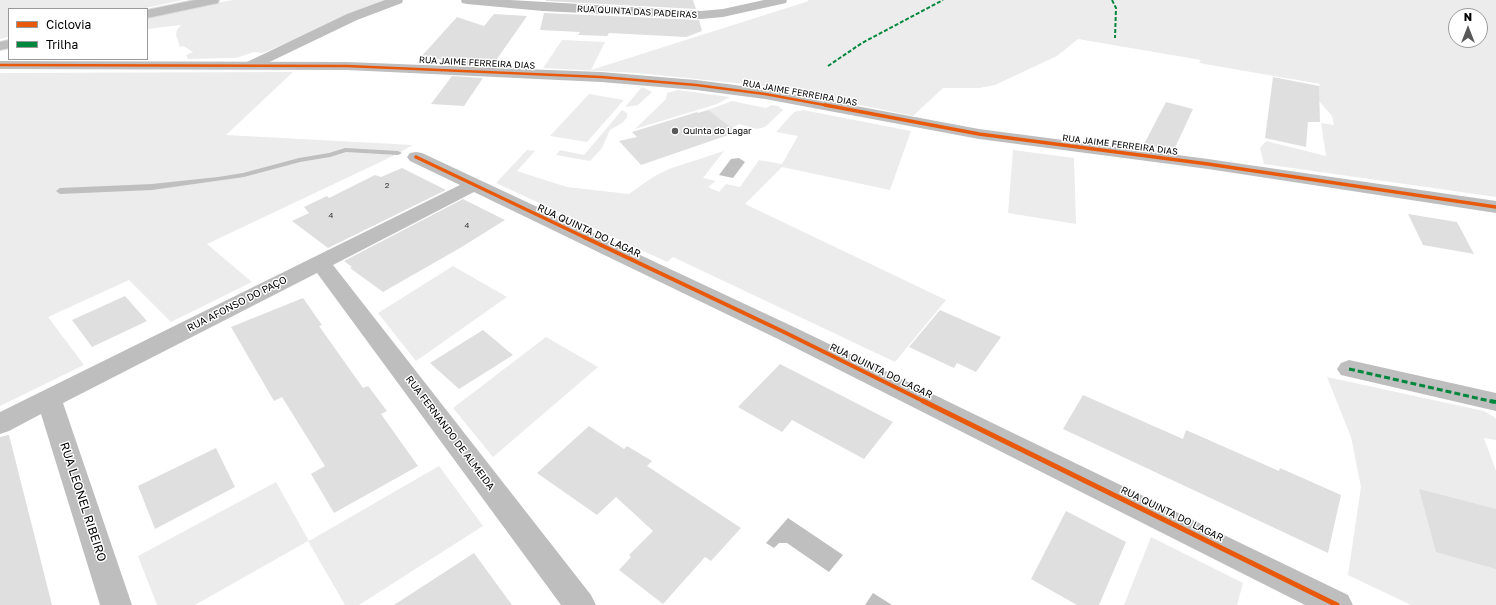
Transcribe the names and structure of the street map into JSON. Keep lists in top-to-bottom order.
{
  "streets": {
    "street": [
      "RUA QUINTA DAS PADEIRAS",
      "RUA JAIME FERREIRA DIAS",
      "RUA QUINTA DO LAGAR",
      "RUA AFONSO DO PAÇO",
      "RUA FERNANDO DE ALMEIDA",
      "RUA LEONEL RIBEIRO"
    ]
  },
  "crossings": [
    ["RUA QUINTA DO LAGAR", "RUA AFONSO DO PAÇO"],
    ["RUA AFONSO DO PAÇO", "RUA FERNANDO DE ALMEIDA"],
    ["RUA AFONSO DO PAÇO", "RUA LEONEL RIBEIRO"]
  ],
  "places": ["Quinta do Lagar"],
  "house_numbers": ["2", "4", "4"],
  "legend": ["Ciclovia", "Trilha"],
  "north": "top"
}
